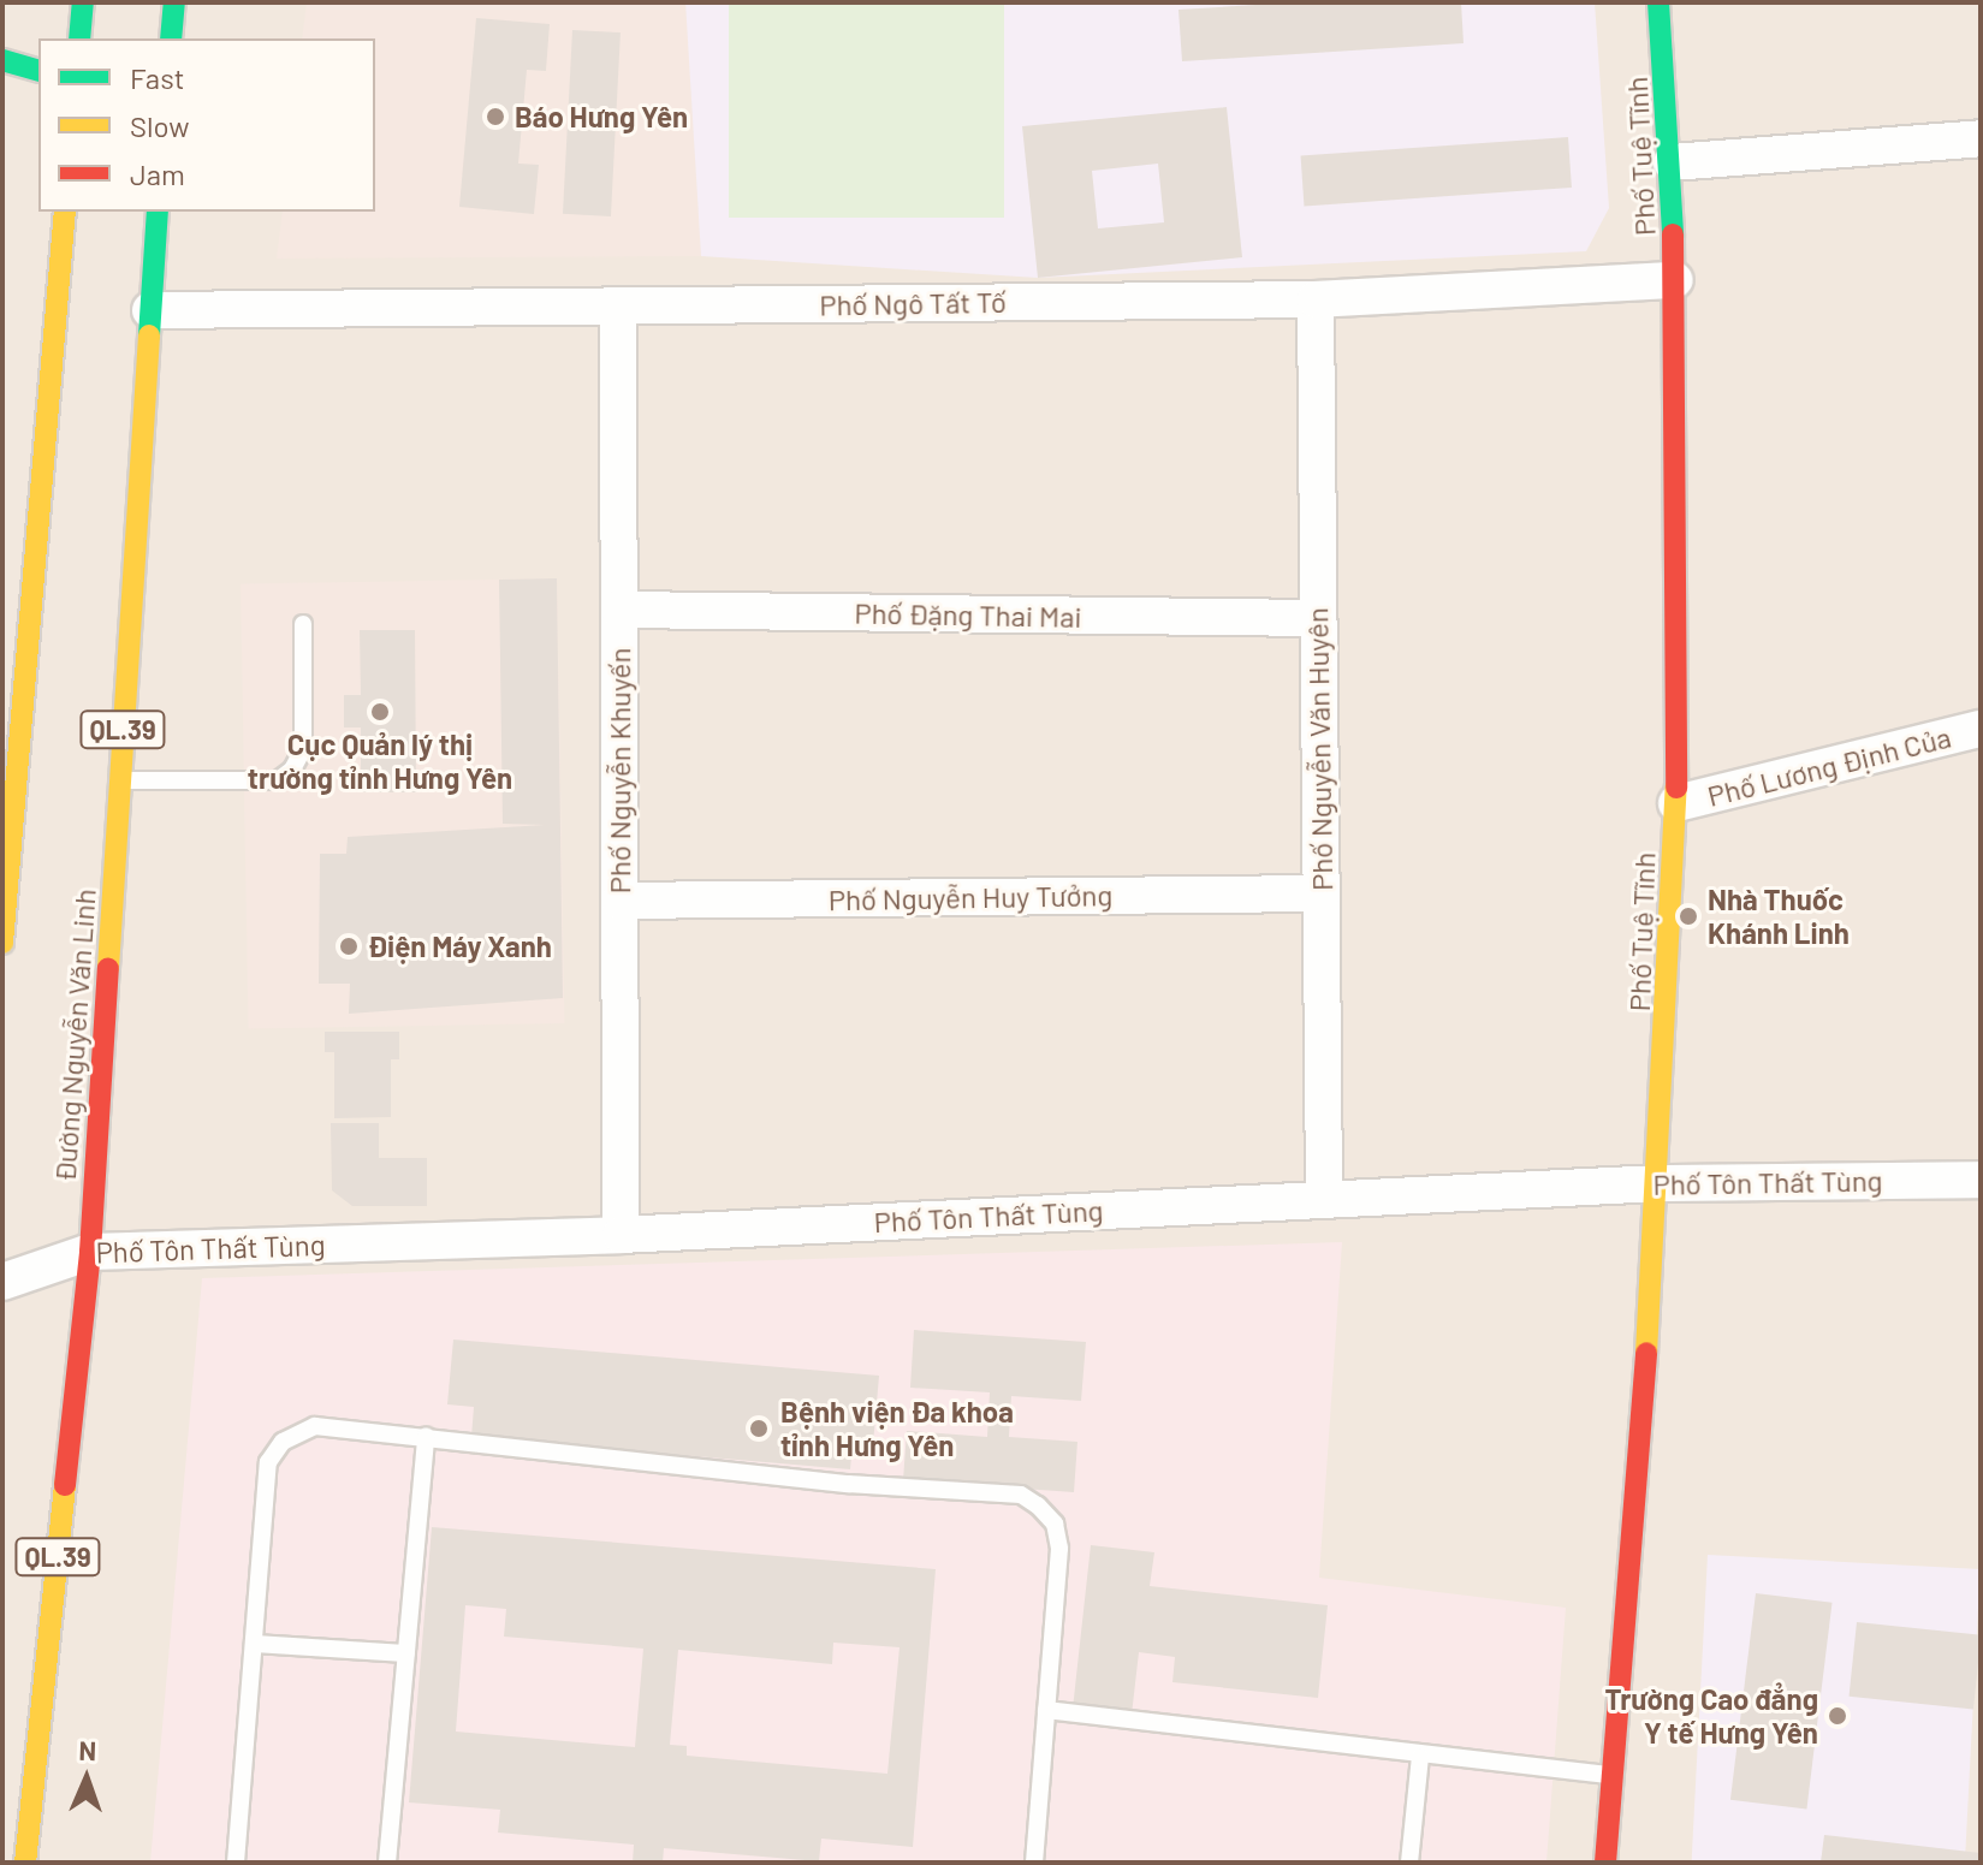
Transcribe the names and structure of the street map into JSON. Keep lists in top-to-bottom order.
{
  "streets": {
    "main road": ["Phố Tuệ Tĩnh", "QL.39", "Đường Nguyễn Văn Linh"],
    "street": [
      "Phố Ngô Tất Tố",
      "Phố Đặng Thai Mai",
      "Phố Nguyễn Văn Huyên",
      "Phố Lương Định Của",
      "Phố Nguyễn Khuyến",
      "Phố Nguyễn Huy Tưởng",
      "Phố Tôn Thất Tùng"
    ]
  },
  "crossings": [
    ["Phố Tuệ Tĩnh", "Phố Ngô Tất Tố"],
    ["Phố Tuệ Tĩnh", "Phố Lương Định Của"],
    ["Phố Tuệ Tĩnh", "Phố Tôn Thất Tùng"],
    ["Phố Ngô Tất Tố", "Phố Nguyễn Văn Huyên"],
    ["Phố Ngô Tất Tố", "Phố Nguyễn Khuyến"],
    ["Phố Ngô Tất Tố", "Đường Nguyễn Văn Linh"],
    ["Phố Đặng Thai Mai", "Phố Nguyễn Văn Huyên"],
    ["Phố Đặng Thai Mai", "Phố Nguyễn Khuyến"],
    ["Phố Nguyễn Văn Huyên", "Phố Nguyễn Huy Tưởng"],
    ["Phố Nguyễn Văn Huyên", "Phố Tôn Thất Tùng"],
    ["Phố Nguyễn Khuyến", "Phố Nguyễn Huy Tưởng"],
    ["Phố Nguyễn Khuyến", "Phố Tôn Thất Tùng"],
    ["Đường Nguyễn Văn Linh", "Phố Tôn Thất Tùng"]
  ],
  "places": [
    "Báo Hưng Yên",
    "Cục Quản lý thị trường tỉnh Hưng Yên",
    "Nhà Thuốc Khánh Linh",
    "Điện Máy Xanh",
    "Bệnh viện Đa khoa tỉnh Hưng Yên",
    "Trường Cao đẳng Y tế Hưng Yên"
  ],
  "legend": ["Fast", "Slow", "Jam"],
  "north": "top"
}
